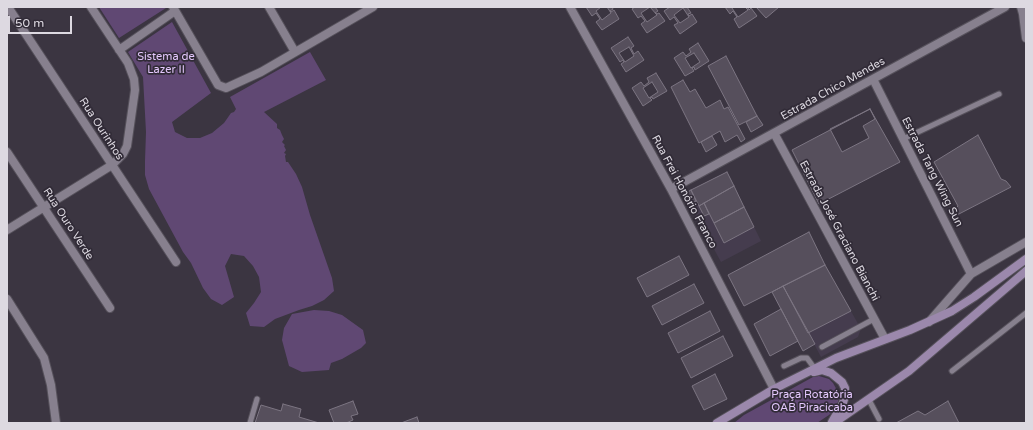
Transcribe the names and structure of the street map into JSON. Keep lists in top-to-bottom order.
{
  "streets": {
    "street": [
      "Estrada Chico Mendes",
      "Rua Ourinhos",
      "Estrada Tang Wing Sun",
      "Rua Frei Honório Franco",
      "Rua Ouro Verde",
      "Estrada José Graciano Bianchi"
    ]
  },
  "crossings": [
    ["Estrada Chico Mendes", "Estrada Tang Wing Sun"],
    ["Estrada Chico Mendes", "Rua Frei Honório Franco"],
    ["Estrada Chico Mendes", "Estrada José Graciano Bianchi"]
  ],
  "parks": ["Sistema de Lazer II", "Praça Rotatória OAB Piracicaba"],
  "scale_bar": "50 m"
}
